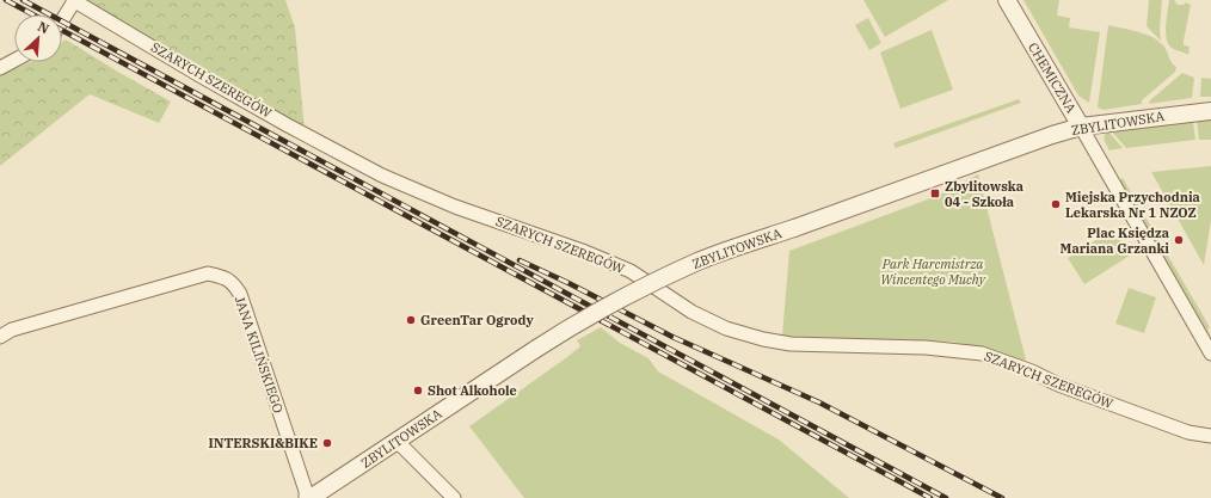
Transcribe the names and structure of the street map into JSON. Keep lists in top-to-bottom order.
{
  "streets": {
    "street": [
      "CHEMICZNA",
      "SZARYCH SZEREGÓW",
      "ZBYLITOWSKA",
      "JANA KILIŃSKIEGO"
    ]
  },
  "crossings": [
    ["CHEMICZNA", "ZBYLITOWSKA"]
  ],
  "parks": ["Park Harcmistrza Wincentego Muchy"],
  "places": {
    "transit": ["Zbylitowska 04 - Szkoła"],
    "other": [
      "Miejska Przychodnia Lekarska Nr 1 NZOZ",
      "Plac Księdza Mariana Grzanki",
      "GreenTar Ogrody",
      "Shot Alkohole",
      "INTERSKI&BIKE"
    ]
  },
  "north": "top right"
}
